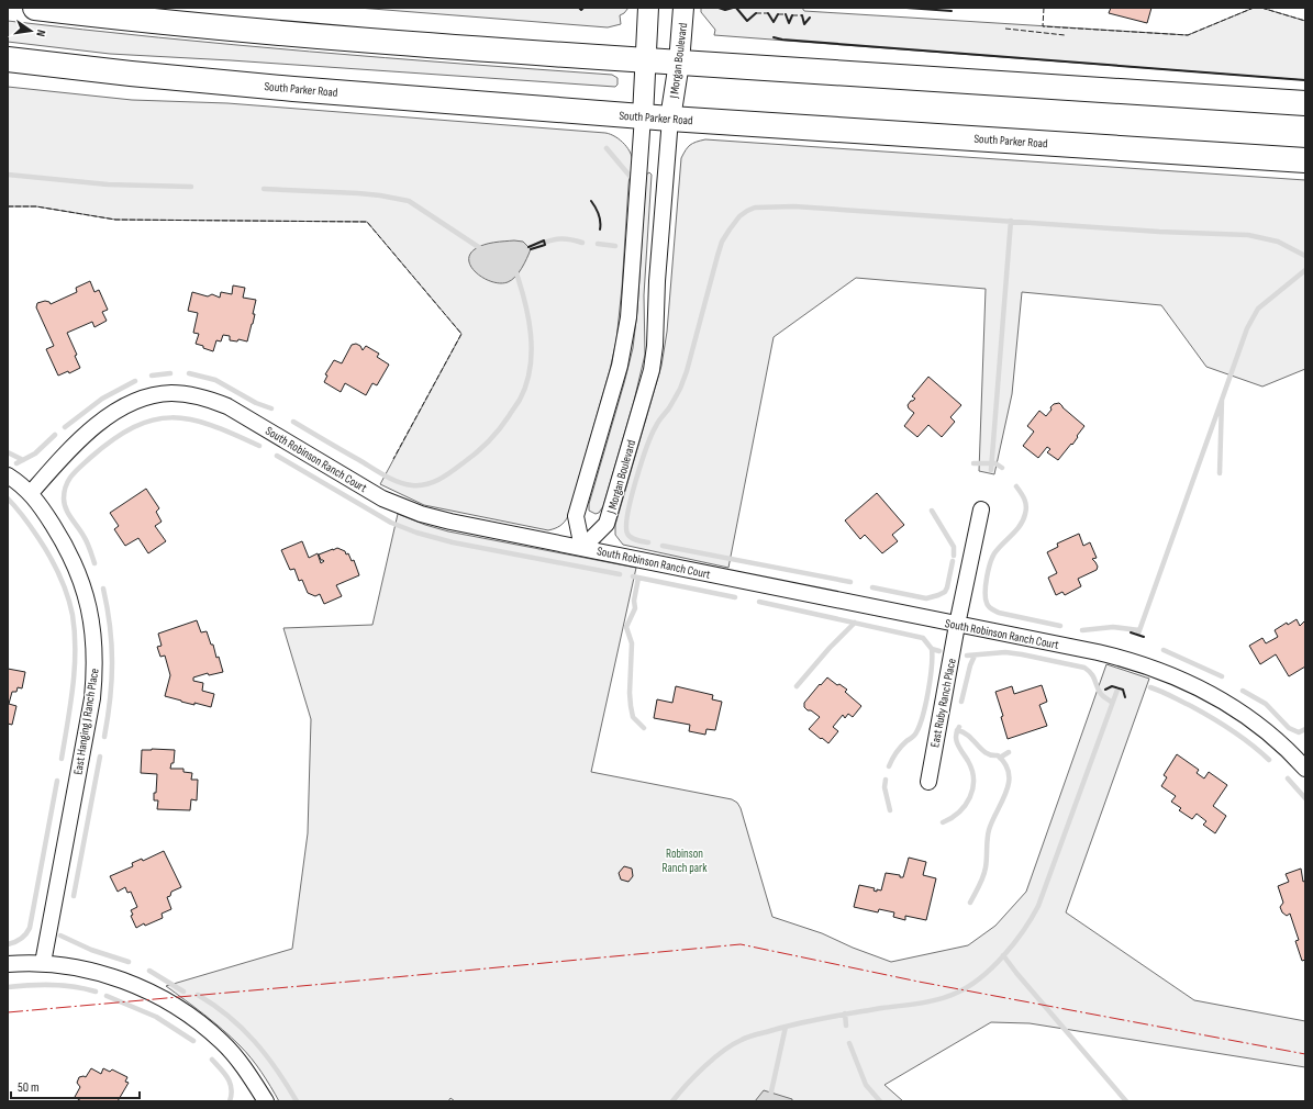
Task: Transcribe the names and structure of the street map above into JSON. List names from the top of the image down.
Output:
{
  "streets": {
    "highway": ["South Parker Road"],
    "street": [
      "J Morgan Boulevard",
      "South Robinson Ranch Court",
      "East Ruby Ranch Place",
      "East Hanging J Ranch Place"
    ]
  },
  "crossings": [
    ["J Morgan Boulevard", "South Parker Road"],
    ["J Morgan Boulevard", "South Robinson Ranch Court"],
    ["South Robinson Ranch Court", "East Ruby Ranch Place"],
    ["South Robinson Ranch Court", "East Hanging J Ranch Place"]
  ],
  "parks": ["Robinson Ranch park"],
  "scale_bar": "50 m",
  "north": "right"
}
